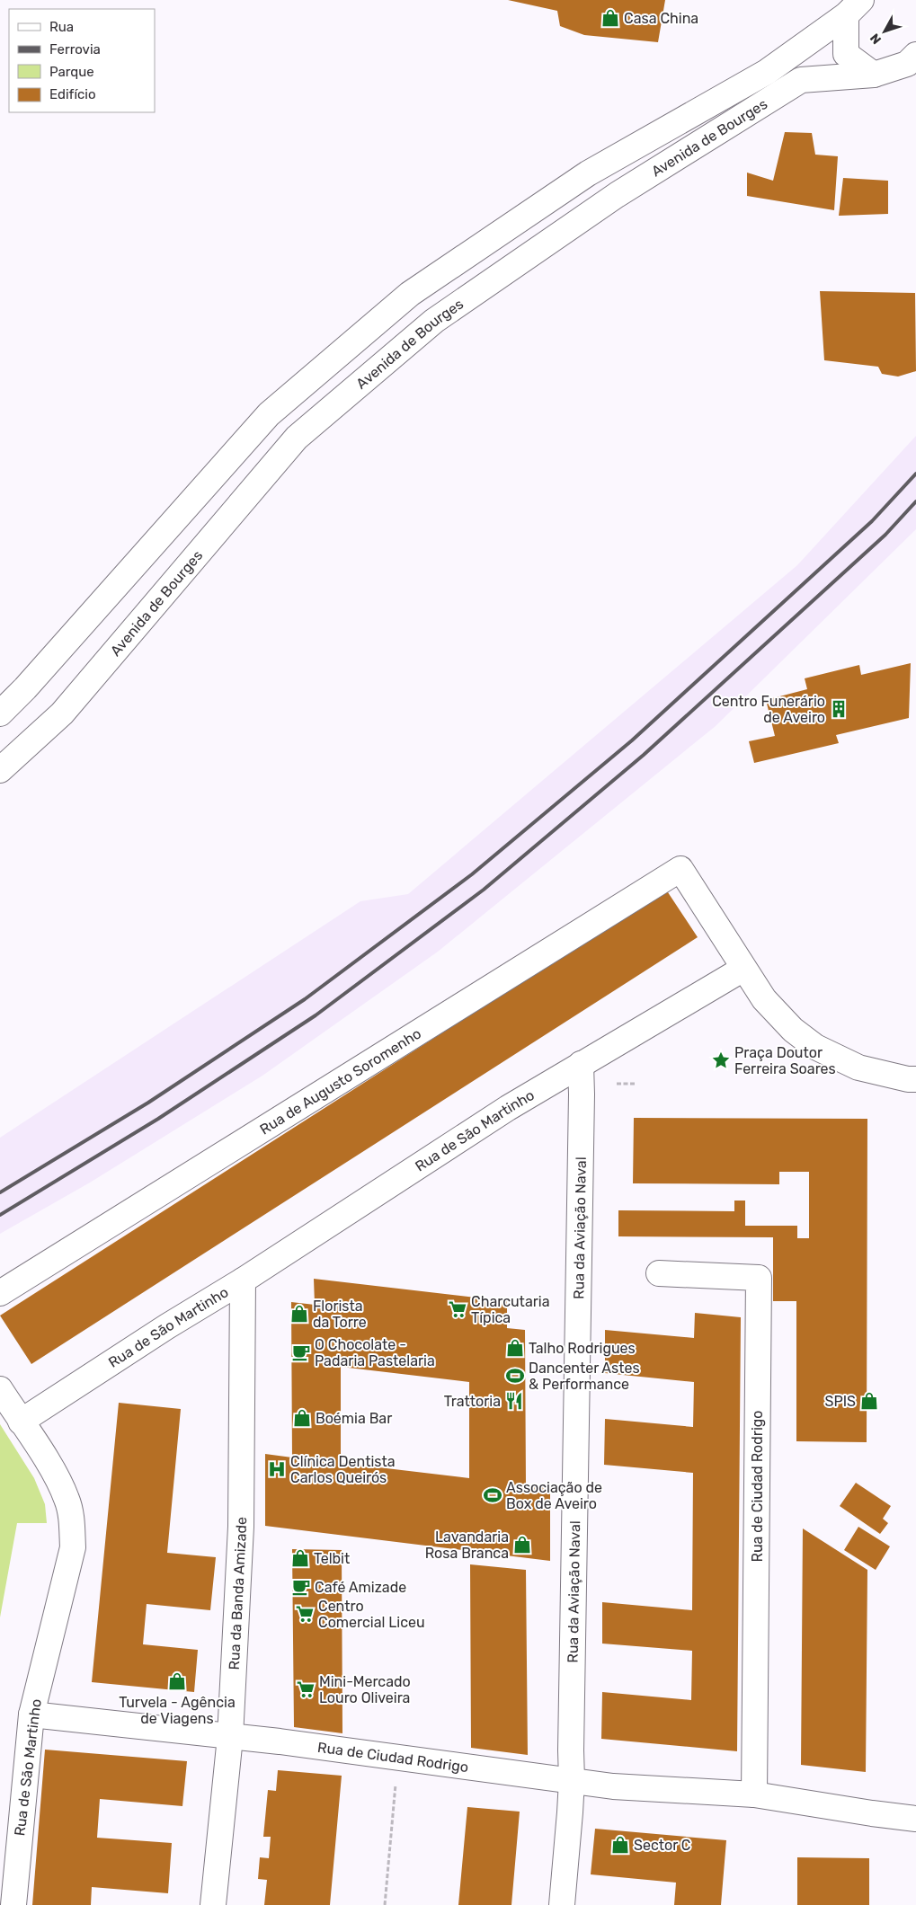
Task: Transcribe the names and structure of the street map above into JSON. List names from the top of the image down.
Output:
{
  "streets": {
    "street": [
      "Avenida de Bourges",
      "Rua de Augusto Soromenho",
      "Rua de São Martinho",
      "Rua da Aviação Naval",
      "Rua de Ciudad Rodrigo",
      "Rua da Banda Amizade"
    ]
  },
  "crossings": [
    ["Rua de Augusto Soromenho", "Rua de São Martinho"],
    ["Rua de São Martinho", "Rua da Aviação Naval"],
    ["Rua de São Martinho", "Rua de Ciudad Rodrigo"],
    ["Rua de São Martinho", "Rua da Banda Amizade"],
    ["Rua da Aviação Naval", "Rua de Ciudad Rodrigo"],
    ["Rua de Ciudad Rodrigo", "Rua da Banda Amizade"]
  ],
  "places": {
    "shop": [
      "Casa China",
      "Florista da Torre",
      "Talho Rodrigues",
      "SPIS",
      "Boémia Bar",
      "Lavandaria Rosa Branca",
      "Telbit",
      "Turvela - Agência de Viagens",
      "Sector C"
    ],
    "building": ["Centro Funerário de Aveiro"],
    "place": ["Praça Doutor Ferreira Soares"],
    "supermarket": ["Charcutaria Típica", "Centro Comercial Liceu", "Mini-Mercado Louro Oliveira"],
    "cafe": ["O Chocolate - Padaria Pastelaria", "Café Amizade"],
    "sports": ["Dancenter Astes & Performance", "Associação de Box de Aveiro"],
    "restaurant": ["Trattoria"],
    "hospital": ["Clínica Dentista Carlos Queirós"]
  },
  "legend": [
    "Rua",
    "Ferrovia",
    "Parque",
    "Edifício"
  ],
  "north": "bottom left"
}
